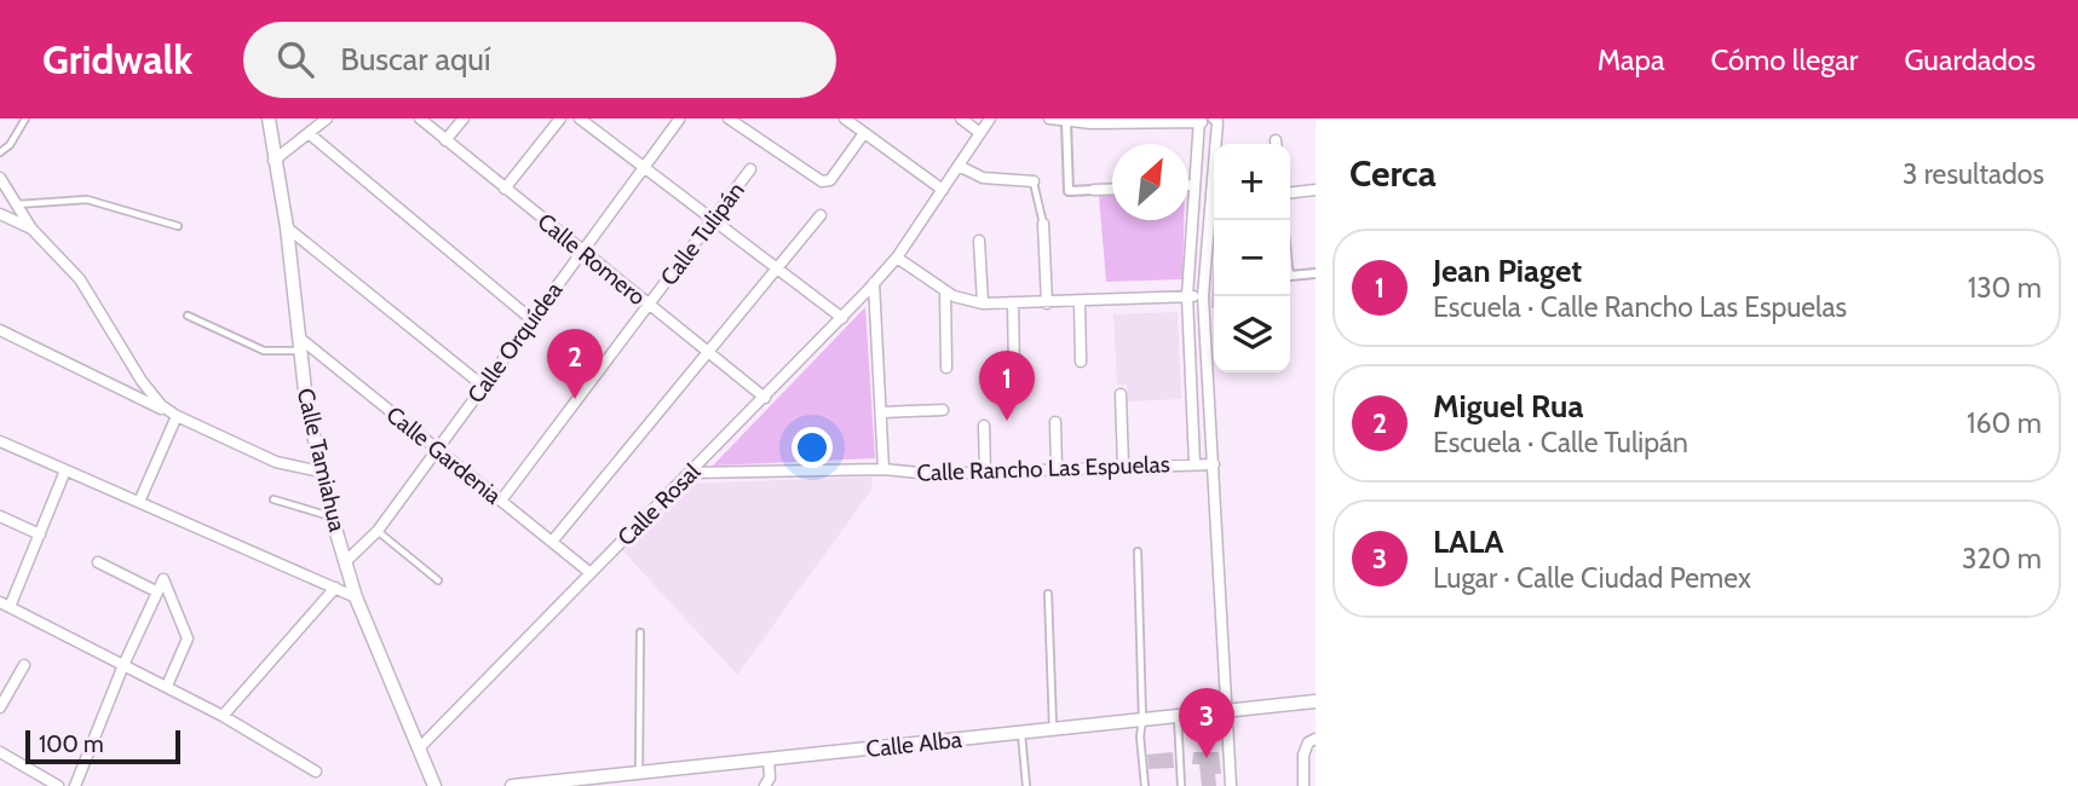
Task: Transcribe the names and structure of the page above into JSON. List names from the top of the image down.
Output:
{
  "streets": {
    "street": [
      "Calle Tulipán",
      "Calle Romero",
      "Calle Orquídea",
      "Calle Gardenia",
      "Calle Tamiahua",
      "Calle Rancho Las Espuelas",
      "Calle Rosal",
      "Calle Alba"
    ]
  },
  "crossings": [
    ["Calle Tulipán", "Calle Romero"],
    ["Calle Tulipán", "Calle Gardenia"],
    ["Calle Romero", "Calle Orquídea"],
    ["Calle Romero", "Calle Rosal"],
    ["Calle Orquídea", "Calle Gardenia"],
    ["Calle Orquídea", "Calle Tamiahua"],
    ["Calle Gardenia", "Calle Tamiahua"],
    ["Calle Gardenia", "Calle Rosal"],
    ["Calle Tamiahua", "Calle Rosal"],
    ["Calle Rancho Las Espuelas", "Calle Rosal"]
  ],
  "scale_bar": "100 m",
  "north": "top right",
  "page": {
    "header": "Gridwalk",
    "search": "Buscar aquí",
    "nav": ["Mapa", "Cómo llegar", "Guardados"],
    "heading": ["Cerca", "3 resultados"],
    "map_buttons": ["+", "−"],
    "list": [
      {
        "mark": "1",
        "name": "Jean Piaget",
        "note": "Escuela · Calle Rancho Las Espuelas",
        "value": "130 m"
      },
      {
        "mark": "2",
        "name": "Miguel Rua",
        "note": "Escuela · Calle Tulipán",
        "value": "160 m"
      },
      {
        "mark": "3",
        "name": "LALA",
        "note": "Lugar · Calle Ciudad Pemex",
        "value": "320 m"
      }
    ],
    "pins": ["2", "1", "3"],
    "scale": "100 m"
  }
}
